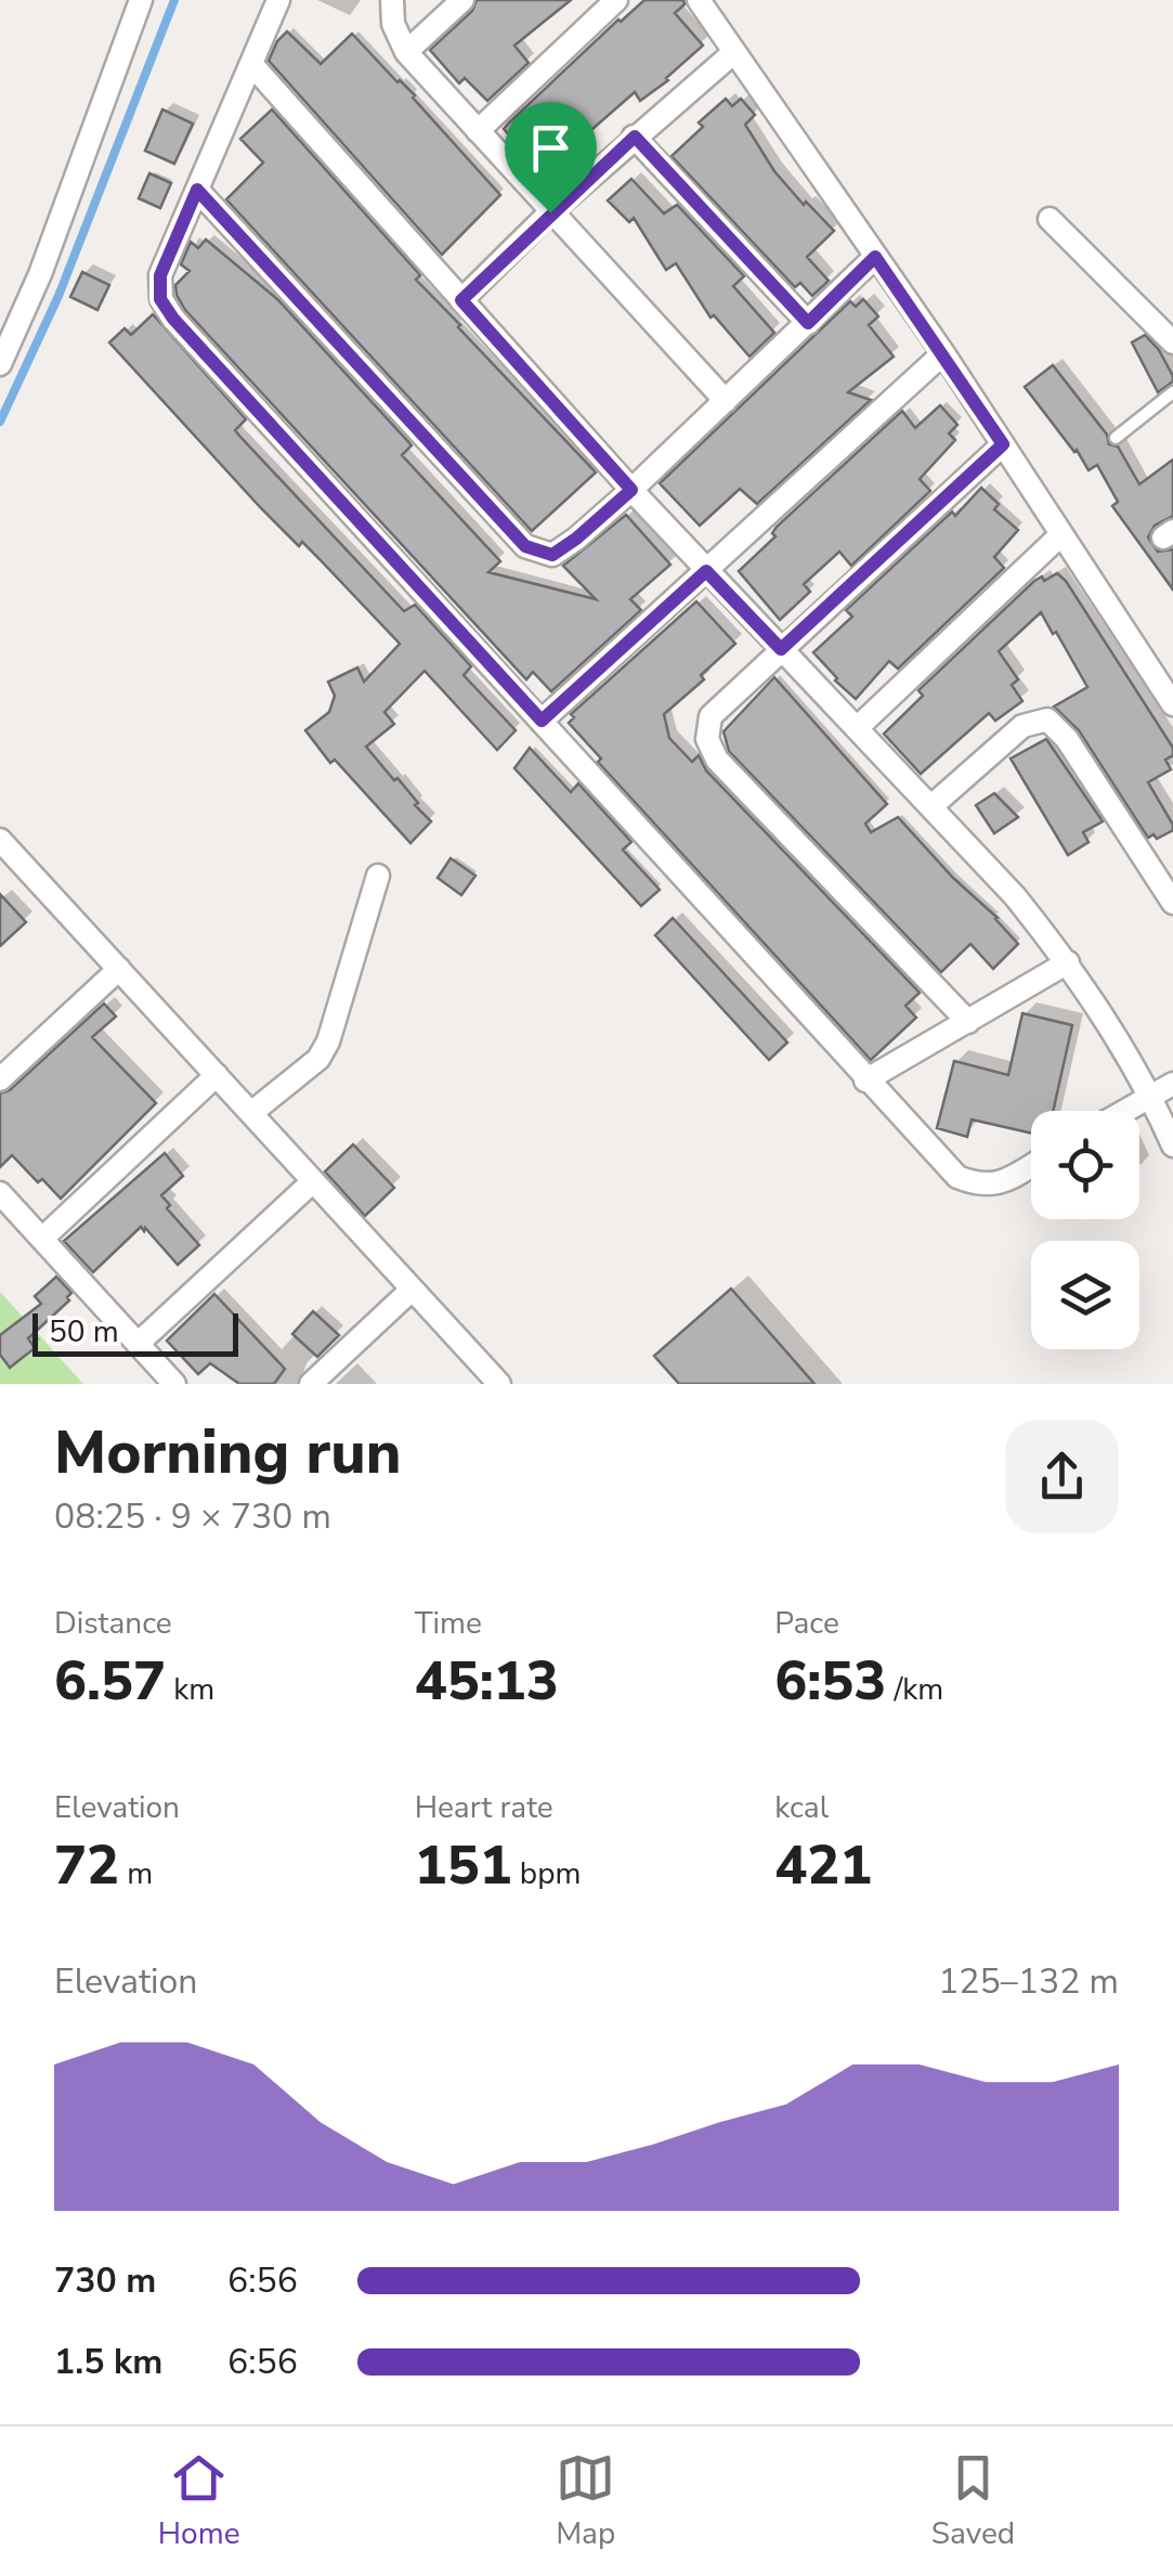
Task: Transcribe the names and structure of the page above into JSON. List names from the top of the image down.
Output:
{
  "scale_bar": "50 m",
  "page": {
    "scale": "50 m",
    "heading": ["Morning run", "08:25 · 9 × 730 m"],
    "stats": [
      ["Distance", "6.57 km"],
      ["Time", "45:13"],
      ["Pace", "6:53 /km"],
      ["Elevation", "72 m"],
      ["Heart rate", "151 bpm"],
      ["kcal", "421"]
    ],
    "chart": ["Elevation", "125–132 m"],
    "list": [
      {
        "name": "730 m",
        "note": "6:56"
      },
      {
        "name": "1.5 km",
        "note": "6:56"
      }
    ],
    "tabs": ["Home", "Map", "Saved"]
  }
}
